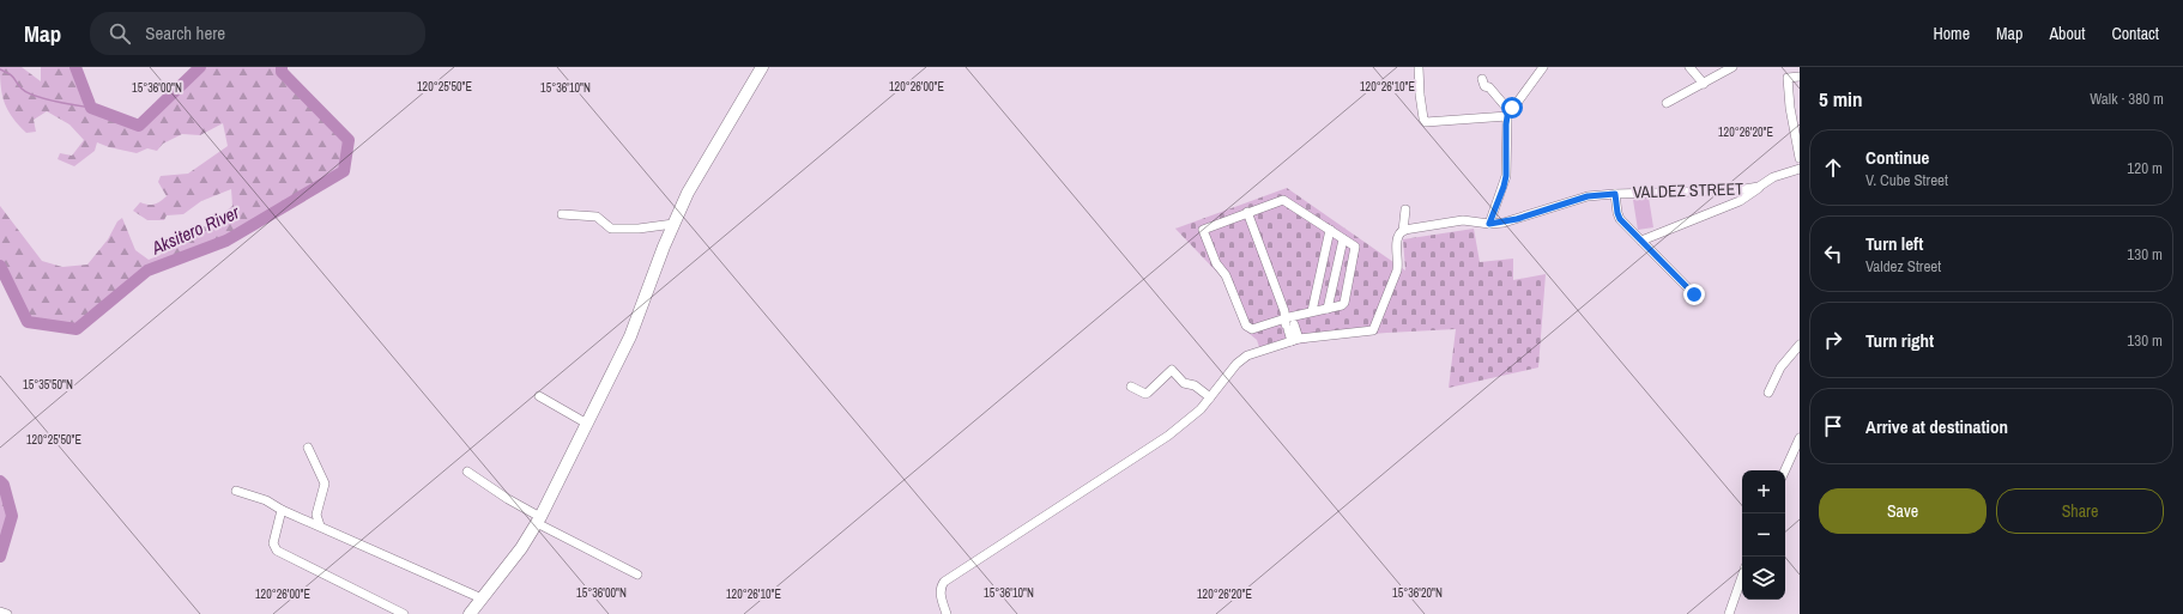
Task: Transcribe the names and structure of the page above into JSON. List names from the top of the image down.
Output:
{
  "streets": {
    "street": ["VALDEZ STREET"]
  },
  "water": ["Aksitero River"],
  "page": {
    "header": "Map",
    "search": "Search here",
    "nav": [
      "Home",
      "Map",
      "About",
      "Contact"
    ],
    "heading": ["5 min", "Walk · 380 m"],
    "list": [
      ["Continue", "V. Cube Street", "120 m"],
      ["Turn left", "Valdez Street", "130 m"],
      ["Turn right", "130 m"],
      "Arrive at destination"
    ],
    "map_buttons": ["+", "−"],
    "buttons": ["Save", "Share"]
  },
  "coordinates": [
    "120°25'50\"E",
    "120°26'10\"E",
    "120°26'00\"E",
    "15°36'00\"N",
    "15°36'10\"N",
    "120°26'20\"E",
    "15°35'50\"N",
    "15°36'20\"N"
  ]
}
